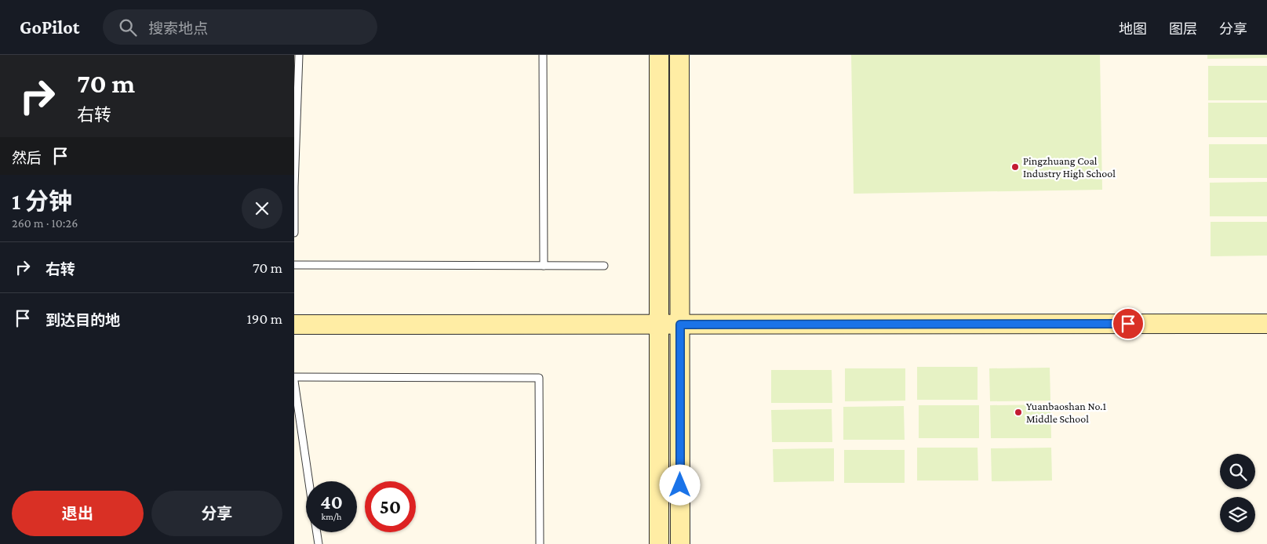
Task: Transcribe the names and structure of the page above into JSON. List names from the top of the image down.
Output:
{
  "places": ["Pingzhuang Coal Industry High School", "Yuanbaoshan No.1 Middle School"],
  "page": {
    "header": "GoPilot",
    "search": "搜索地点",
    "nav": ["地图", "图层", "分享"],
    "turn": ["70 m", "右转"],
    "then": "然后",
    "heading": ["1 分钟", "260 m · 10:26"],
    "list": [
      {
        "name": "右转",
        "value": "70 m"
      },
      {
        "name": "到达目的地",
        "value": "190 m"
      }
    ],
    "speed": "40 km/h",
    "limit": "50",
    "buttons": ["退出", "分享"]
  }
}
